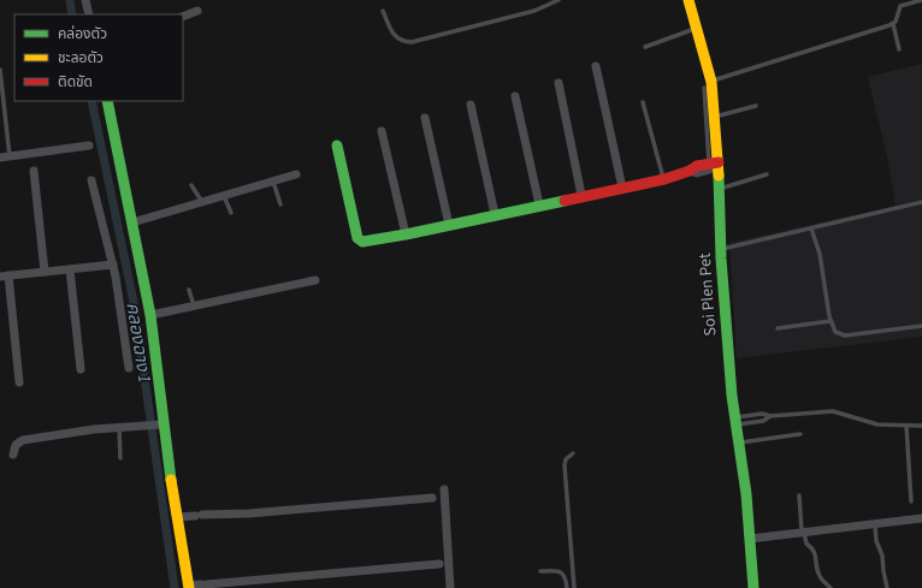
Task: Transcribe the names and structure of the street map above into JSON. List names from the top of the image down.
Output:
{
  "streets": {
    "street": ["Soi Plen Pet"]
  },
  "water": ["คลองฉาง 1"],
  "legend": ["คล่องตัว", "ชะลอตัว", "ติดขัด"]
}
